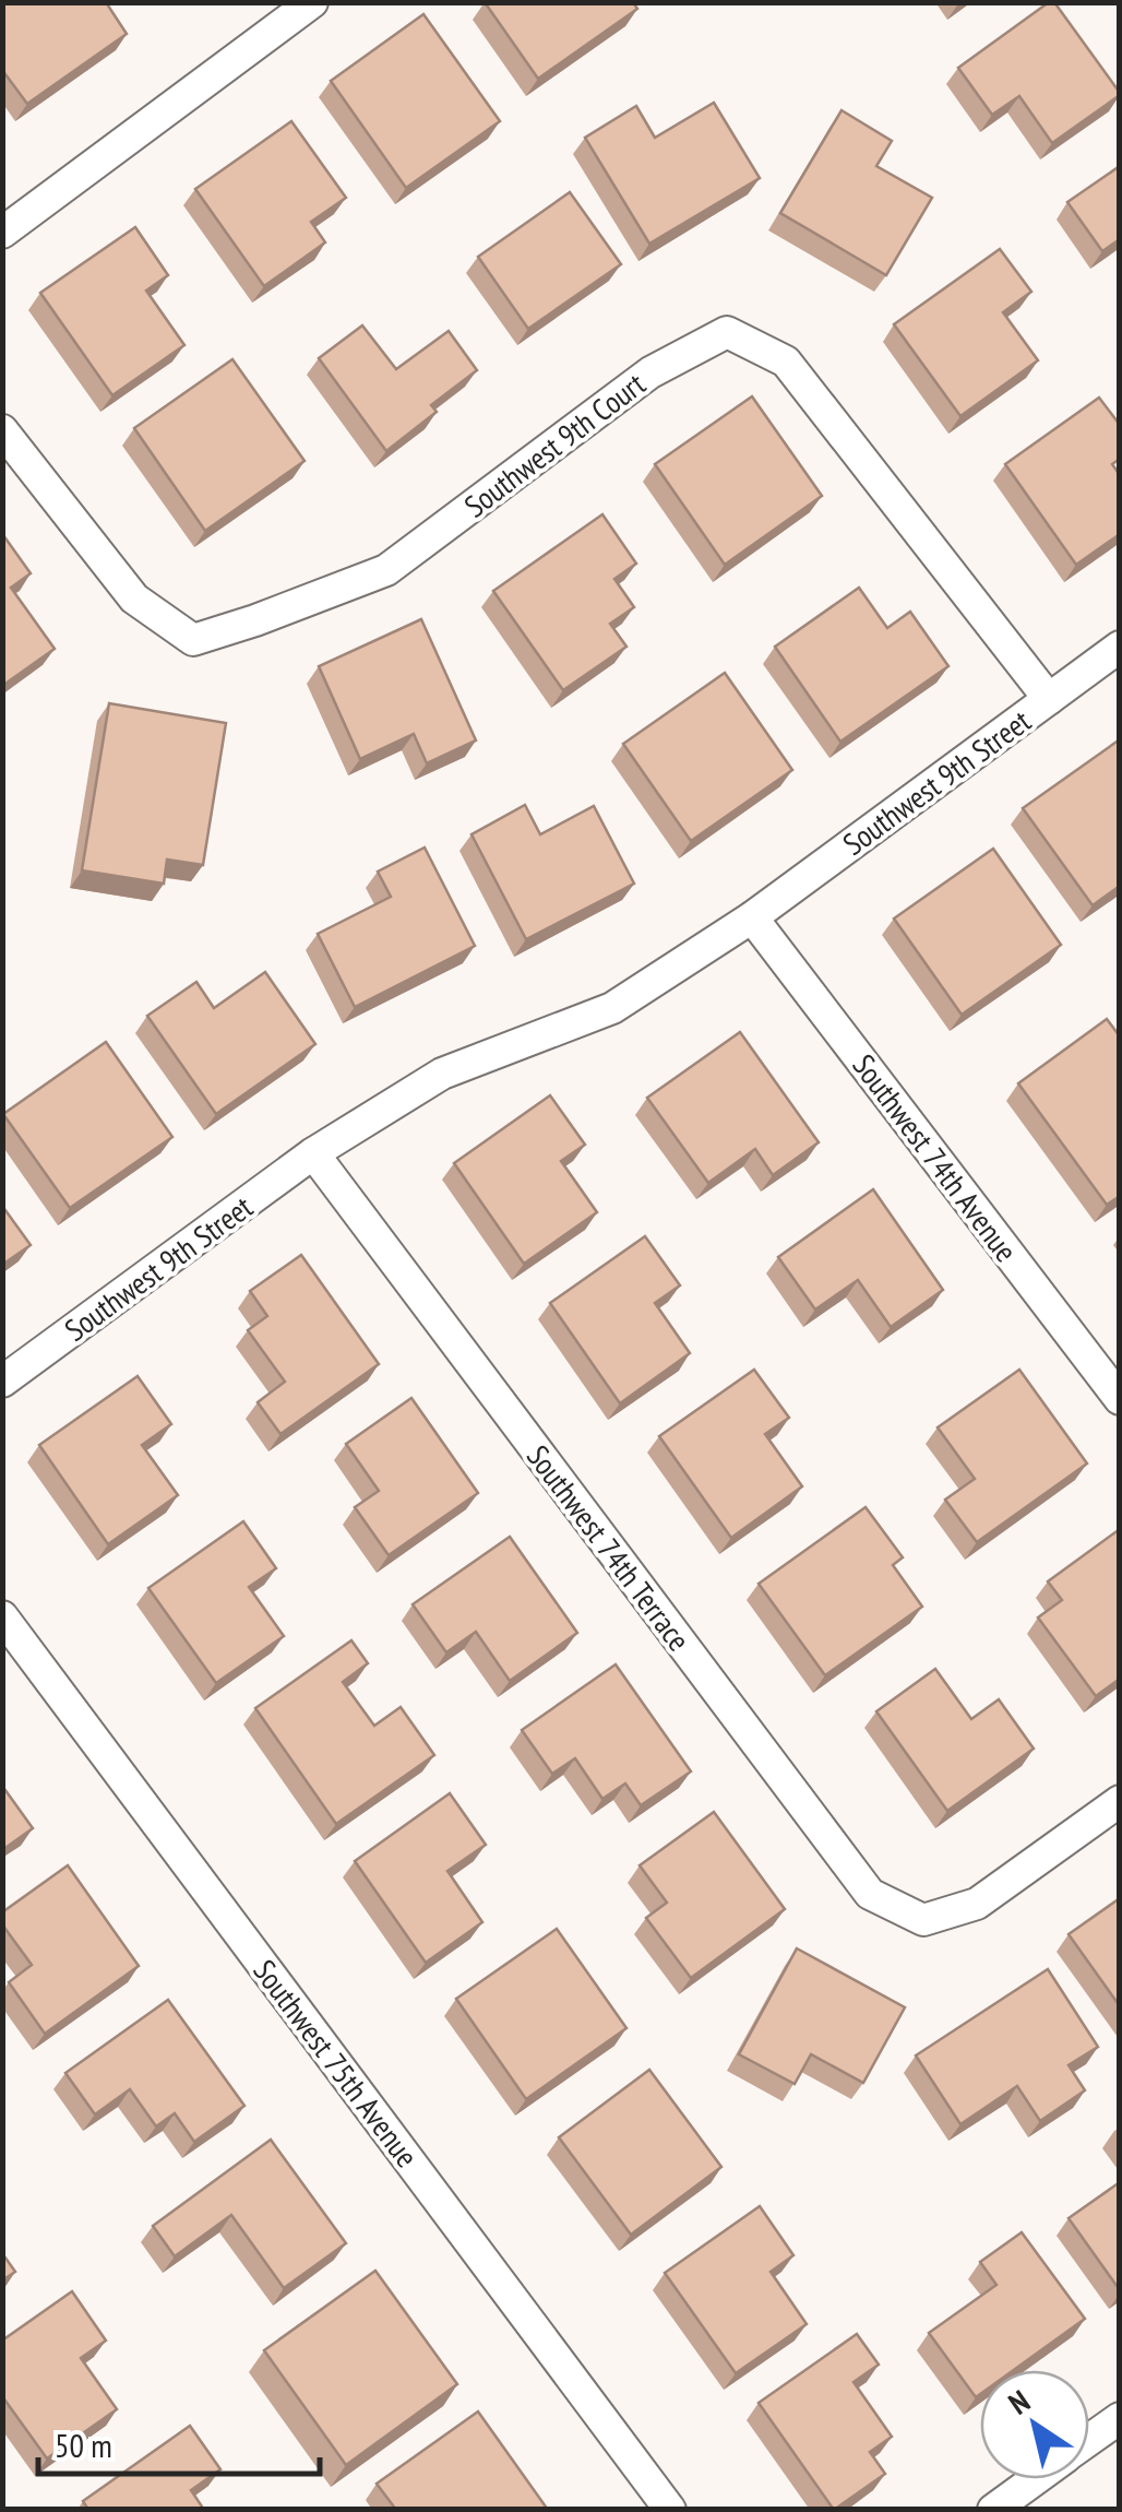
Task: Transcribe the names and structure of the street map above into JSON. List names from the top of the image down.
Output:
{
  "streets": {
    "street": [
      "Southwest 9th Court",
      "Southwest 9th Street",
      "Southwest 74th Avenue",
      "Southwest 74th Terrace",
      "Southwest 75th Avenue"
    ]
  },
  "crossings": [
    ["Southwest 9th Court", "Southwest 9th Street"],
    ["Southwest 9th Street", "Southwest 74th Avenue"],
    ["Southwest 9th Street", "Southwest 74th Terrace"]
  ],
  "scale_bar": "50 m",
  "north": "top left"
}
